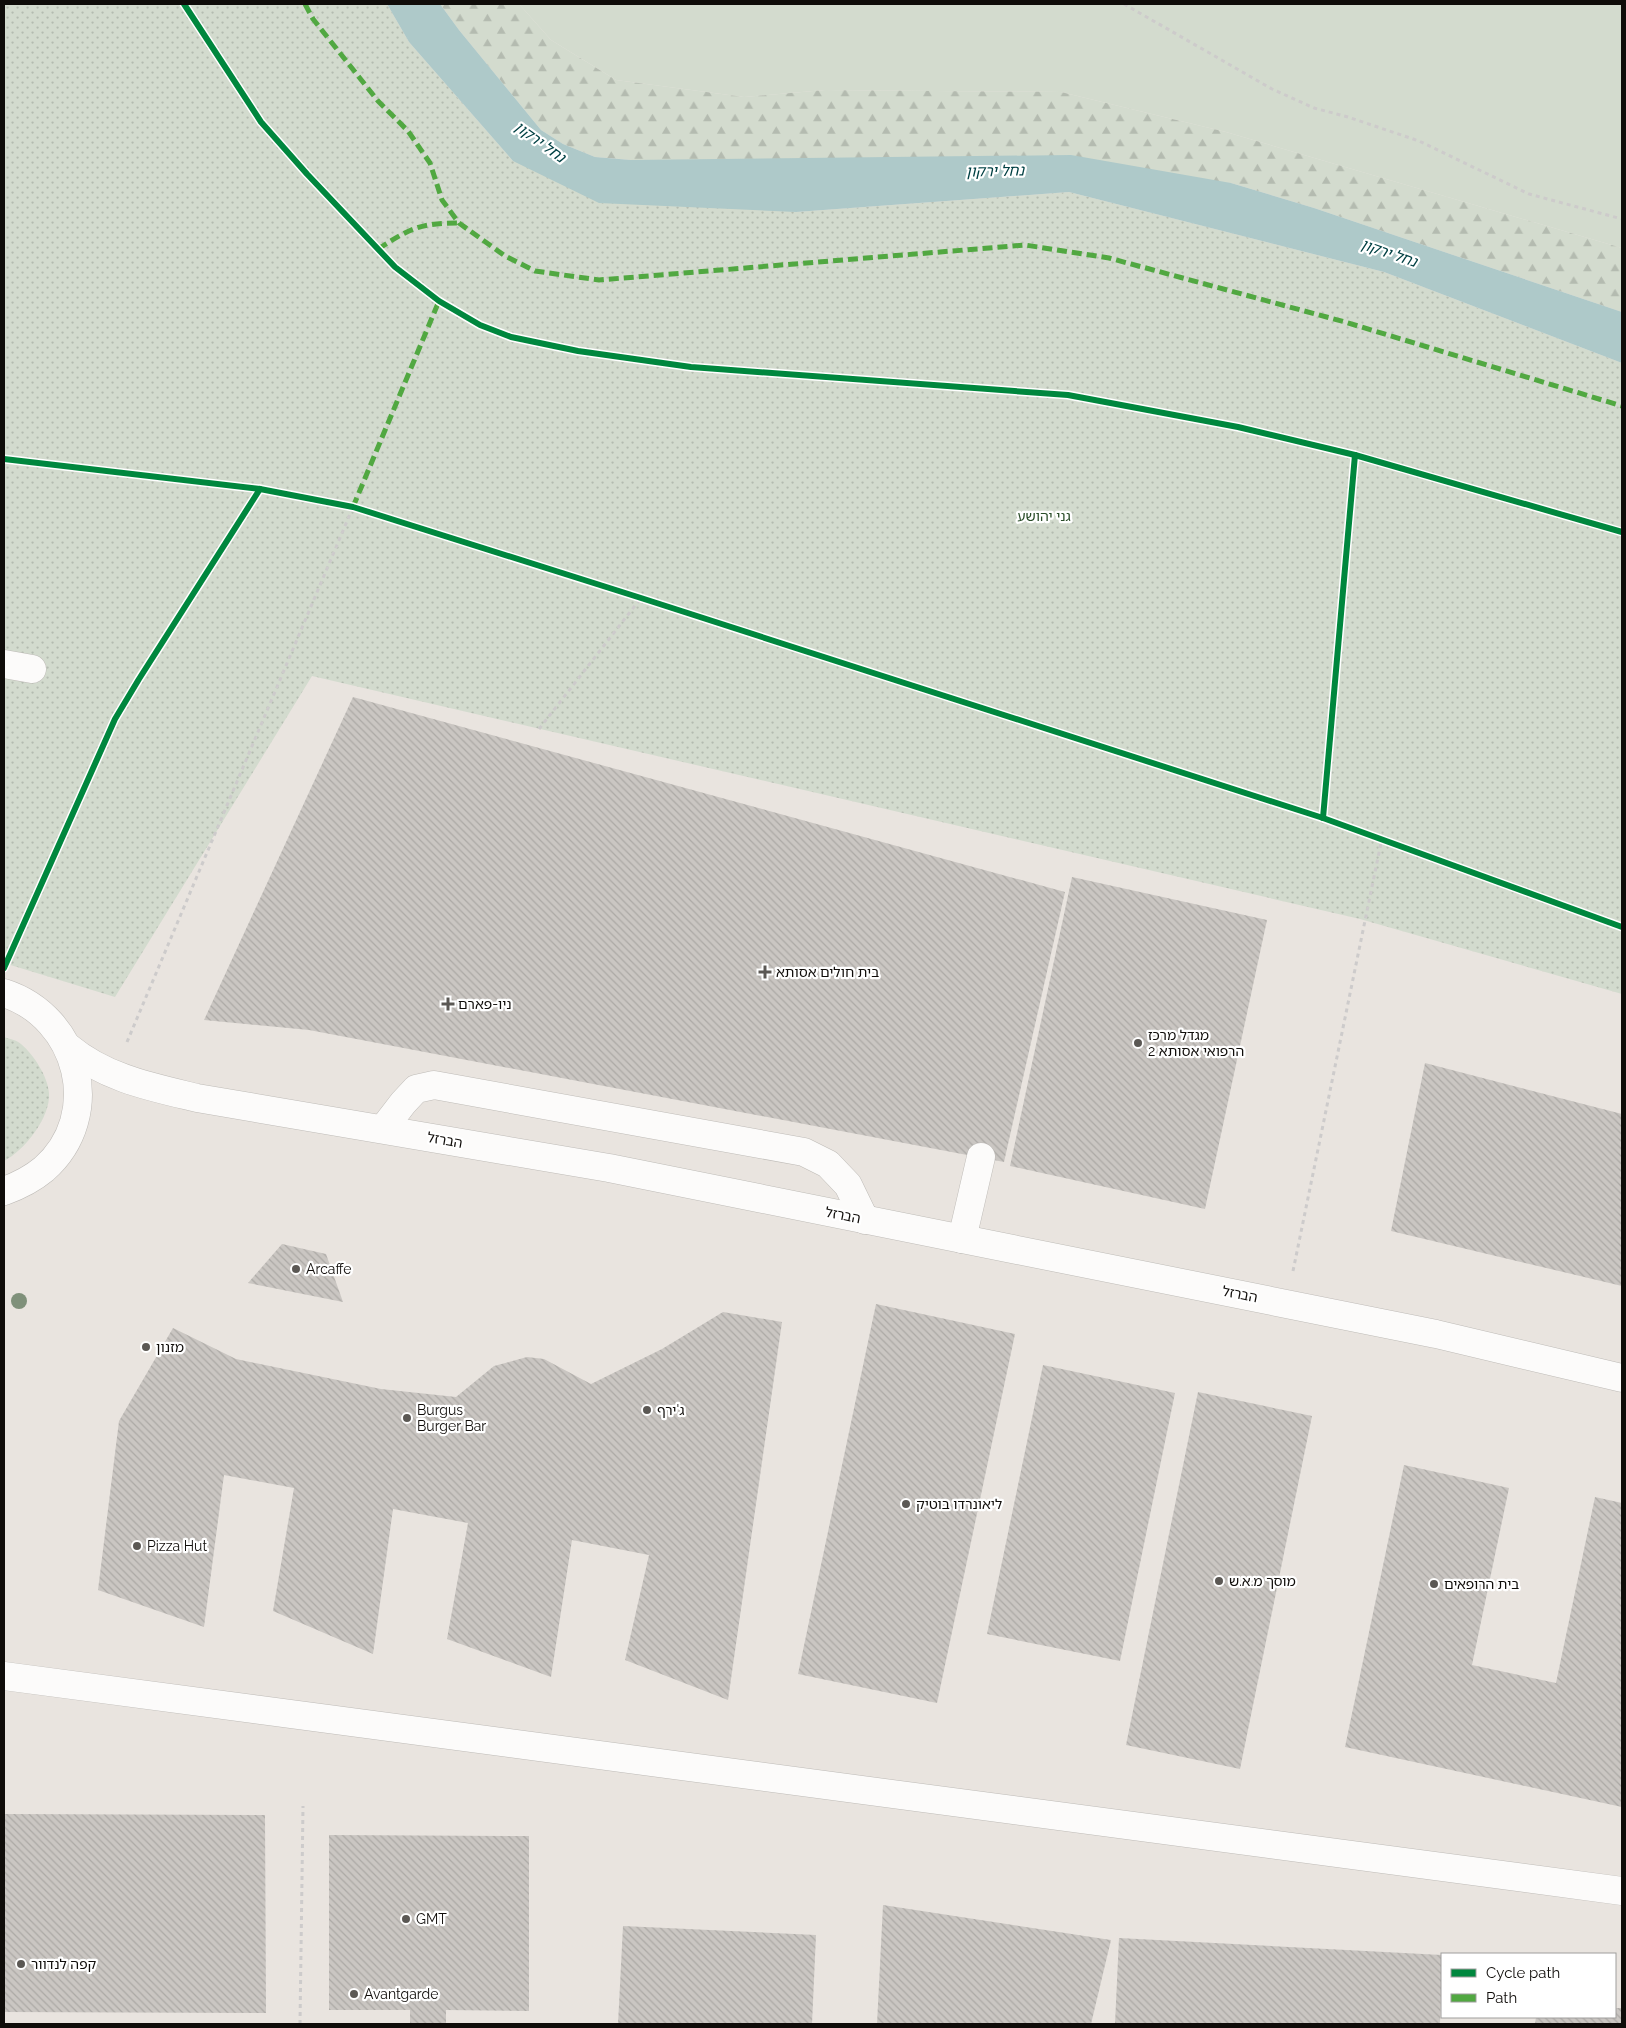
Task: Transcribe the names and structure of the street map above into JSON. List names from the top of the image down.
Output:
{
  "streets": {
    "street": ["הברזל"]
  },
  "water": ["נחל ירקון"],
  "parks": ["גני יהושע"],
  "places": {
    "health": ["בית חולים אסותא", "ניו-פארם"],
    "other": [
      "מגדל מרכז הרפואי אסותא 2",
      "Arcaffe",
      "מזנון",
      "ג'ירף",
      "Burgus Burger Bar",
      "ליאונרדו בוטיק",
      "Pizza Hut",
      "מוסך מ.א.ש",
      "בית הרופאים",
      "GMT",
      "קפה לנדוור",
      "Avantgarde"
    ]
  },
  "legend": ["Cycle path", "Path"]
}
